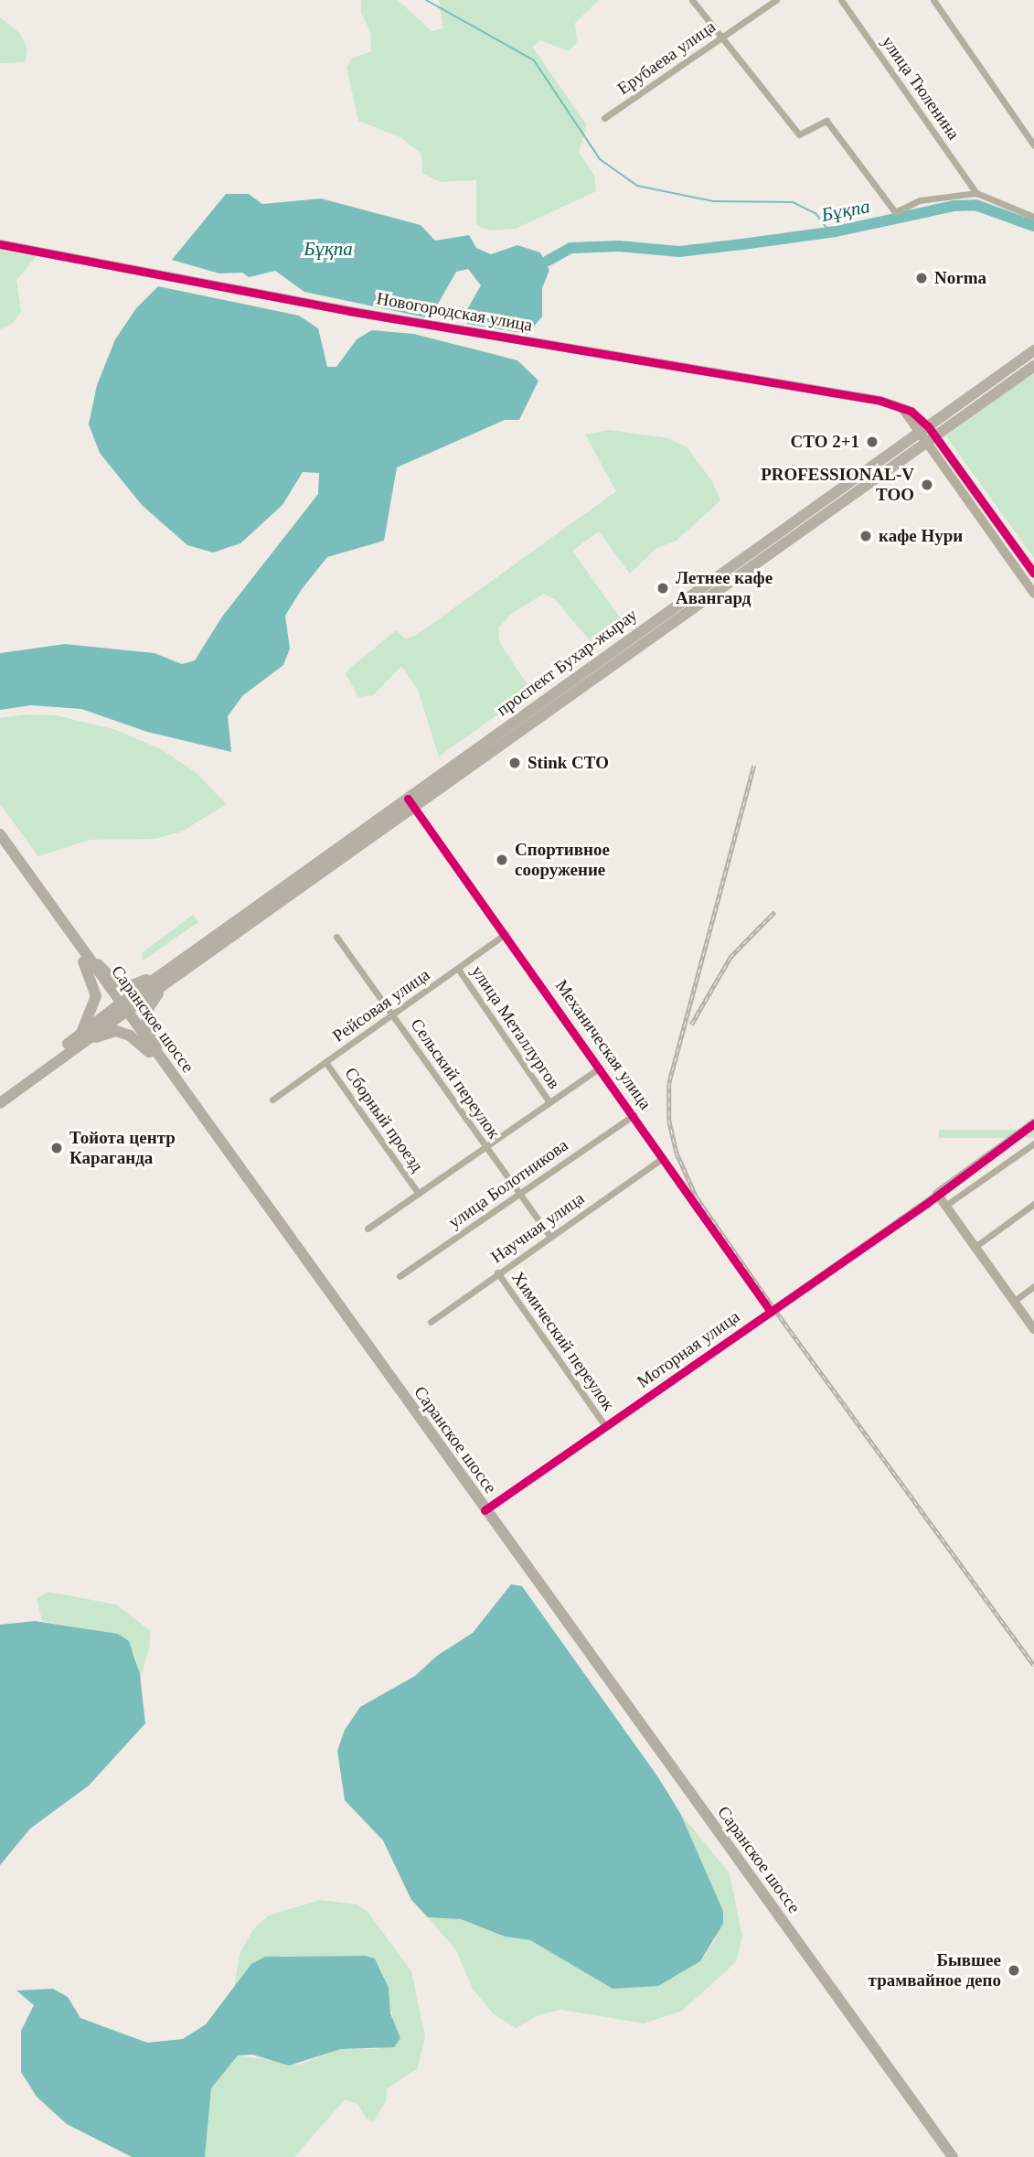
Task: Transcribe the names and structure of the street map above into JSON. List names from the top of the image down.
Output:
{
  "streets": {
    "highway": ["Саранское шоссе"],
    "main road": ["проспект Бухар-жырау"],
    "street": [
      "Ерубаева улица",
      "улица Тюленина",
      "Новогородская улица",
      "Рейсовая улица",
      "улица Металлургов",
      "Механическая улица",
      "Сельский переулок",
      "Сборный проезд",
      "улица Болотникова",
      "Научная улица",
      "Химический переулок",
      "Моторная улица"
    ]
  },
  "crossings": [
    ["Новогородская улица", "проспект Бухар-жырау"],
    ["проспект Бухар-жырау", "Саранское шоссе"],
    ["проспект Бухар-жырау", "Механическая улица"],
    ["Рейсовая улица", "улица Металлургов"],
    ["Рейсовая улица", "Механическая улица"],
    ["Рейсовая улица", "Сельский переулок"],
    ["Рейсовая улица", "Сборный проезд"],
    ["Саранское шоссе", "Моторная улица"],
    ["Механическая улица", "улица Болотникова"],
    ["Механическая улица", "Научная улица"],
    ["Механическая улица", "Моторная улица"],
    ["Сельский переулок", "улица Болотникова"],
    ["Сельский переулок", "Научная улица"],
    ["Научная улица", "Химический переулок"],
    ["Химический переулок", "Моторная улица"]
  ],
  "water": ["Бұқпа"],
  "places": [
    "Norma",
    "СТО 2+1",
    "PROFESSIONAL-V ТОО",
    "кафе Нури",
    "Летнее кафе Авангард",
    "Stink СТО",
    "Спортивное сооружение",
    "Тойота центр Караганда",
    "Бывшее трамвайное депо"
  ]
}
